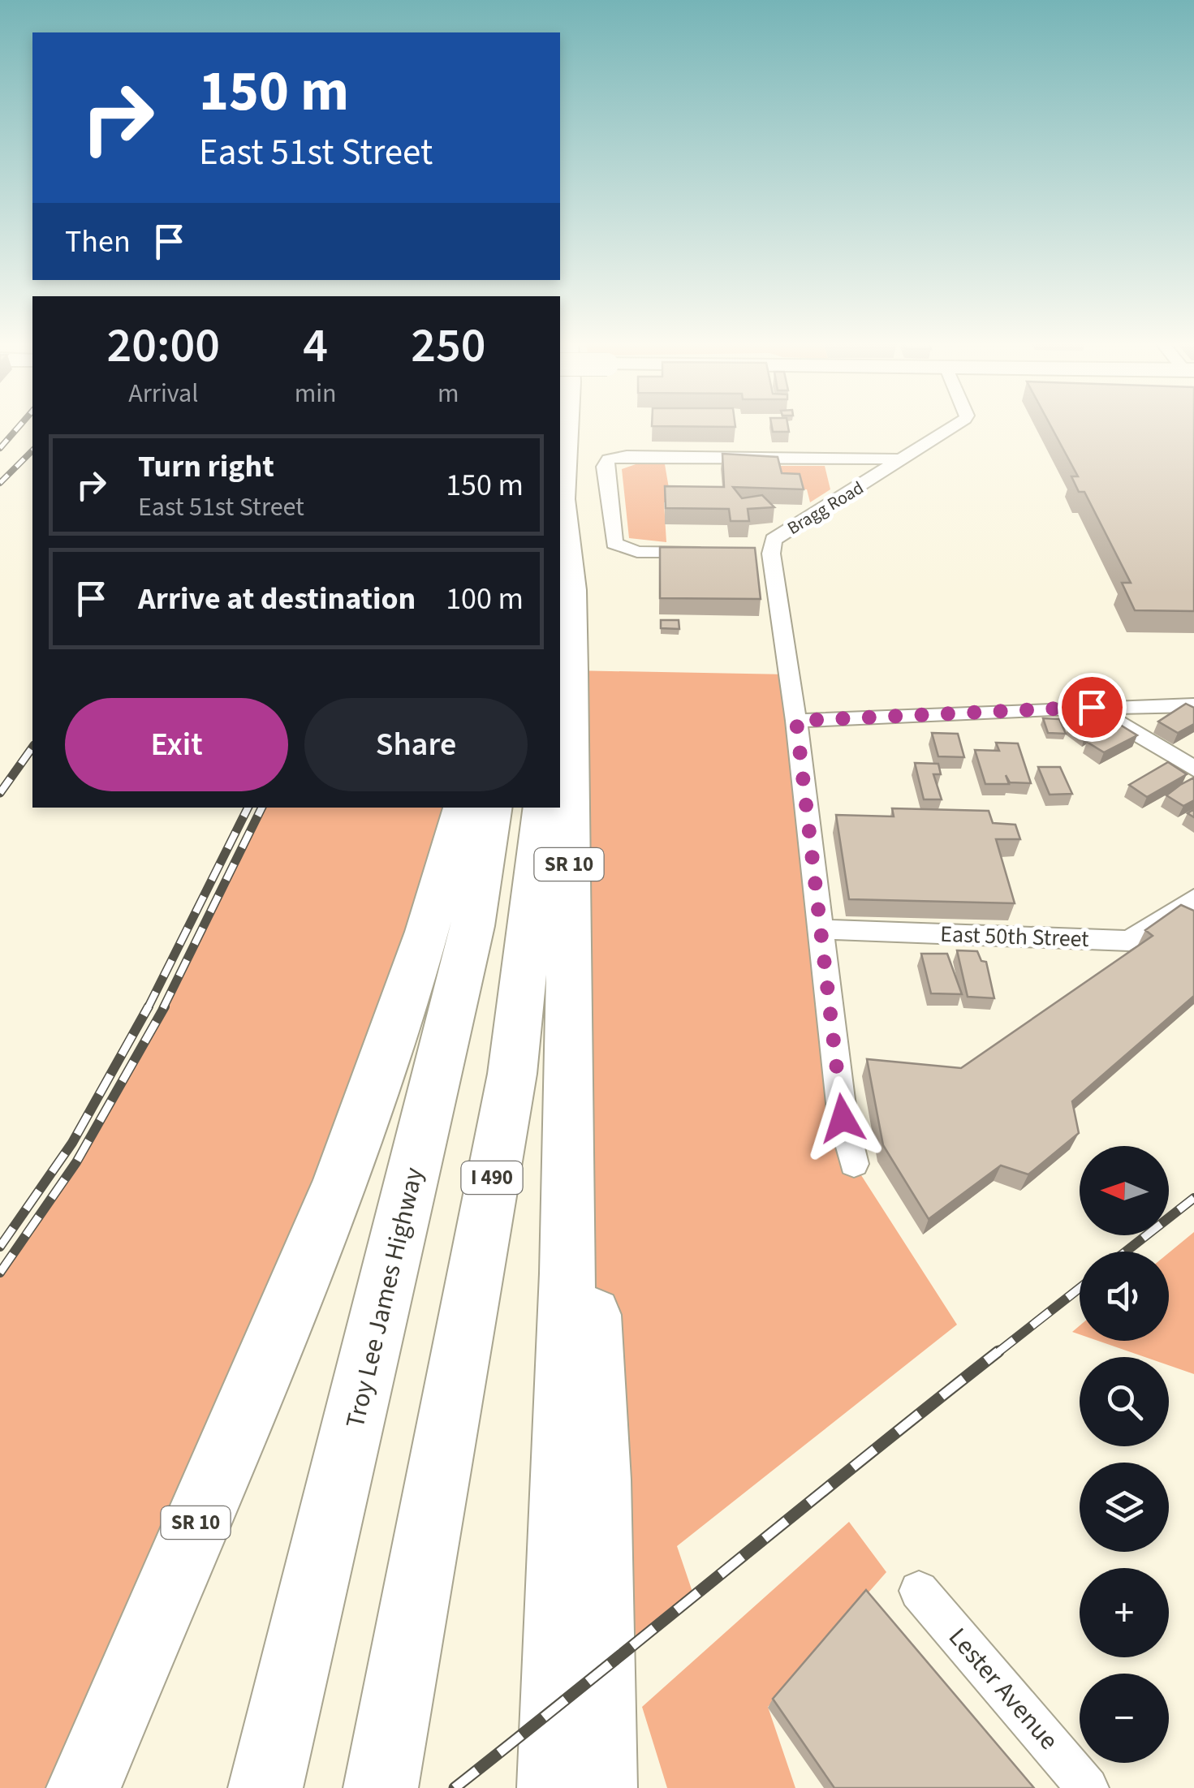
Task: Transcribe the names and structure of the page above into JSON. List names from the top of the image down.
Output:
{
  "streets": {
    "highway": ["SR 10", "I 490", "Troy Lee James Highway"],
    "street": ["Bragg Road", "East 50th Street", "Lester Avenue"]
  },
  "north": "left",
  "page": {
    "turn": ["150 m", "East 51st Street"],
    "then": "Then",
    "eta": [
      "20:00",
      "Arrival",
      "4",
      "min",
      "250",
      "m"
    ],
    "list": [
      {
        "name": "Turn right",
        "note": "East 51st Street",
        "value": "150 m"
      },
      {
        "name": "Arrive at destination",
        "value": "100 m"
      }
    ],
    "buttons": ["Exit", "Share"],
    "map_buttons": ["+", "−"]
  }
}
